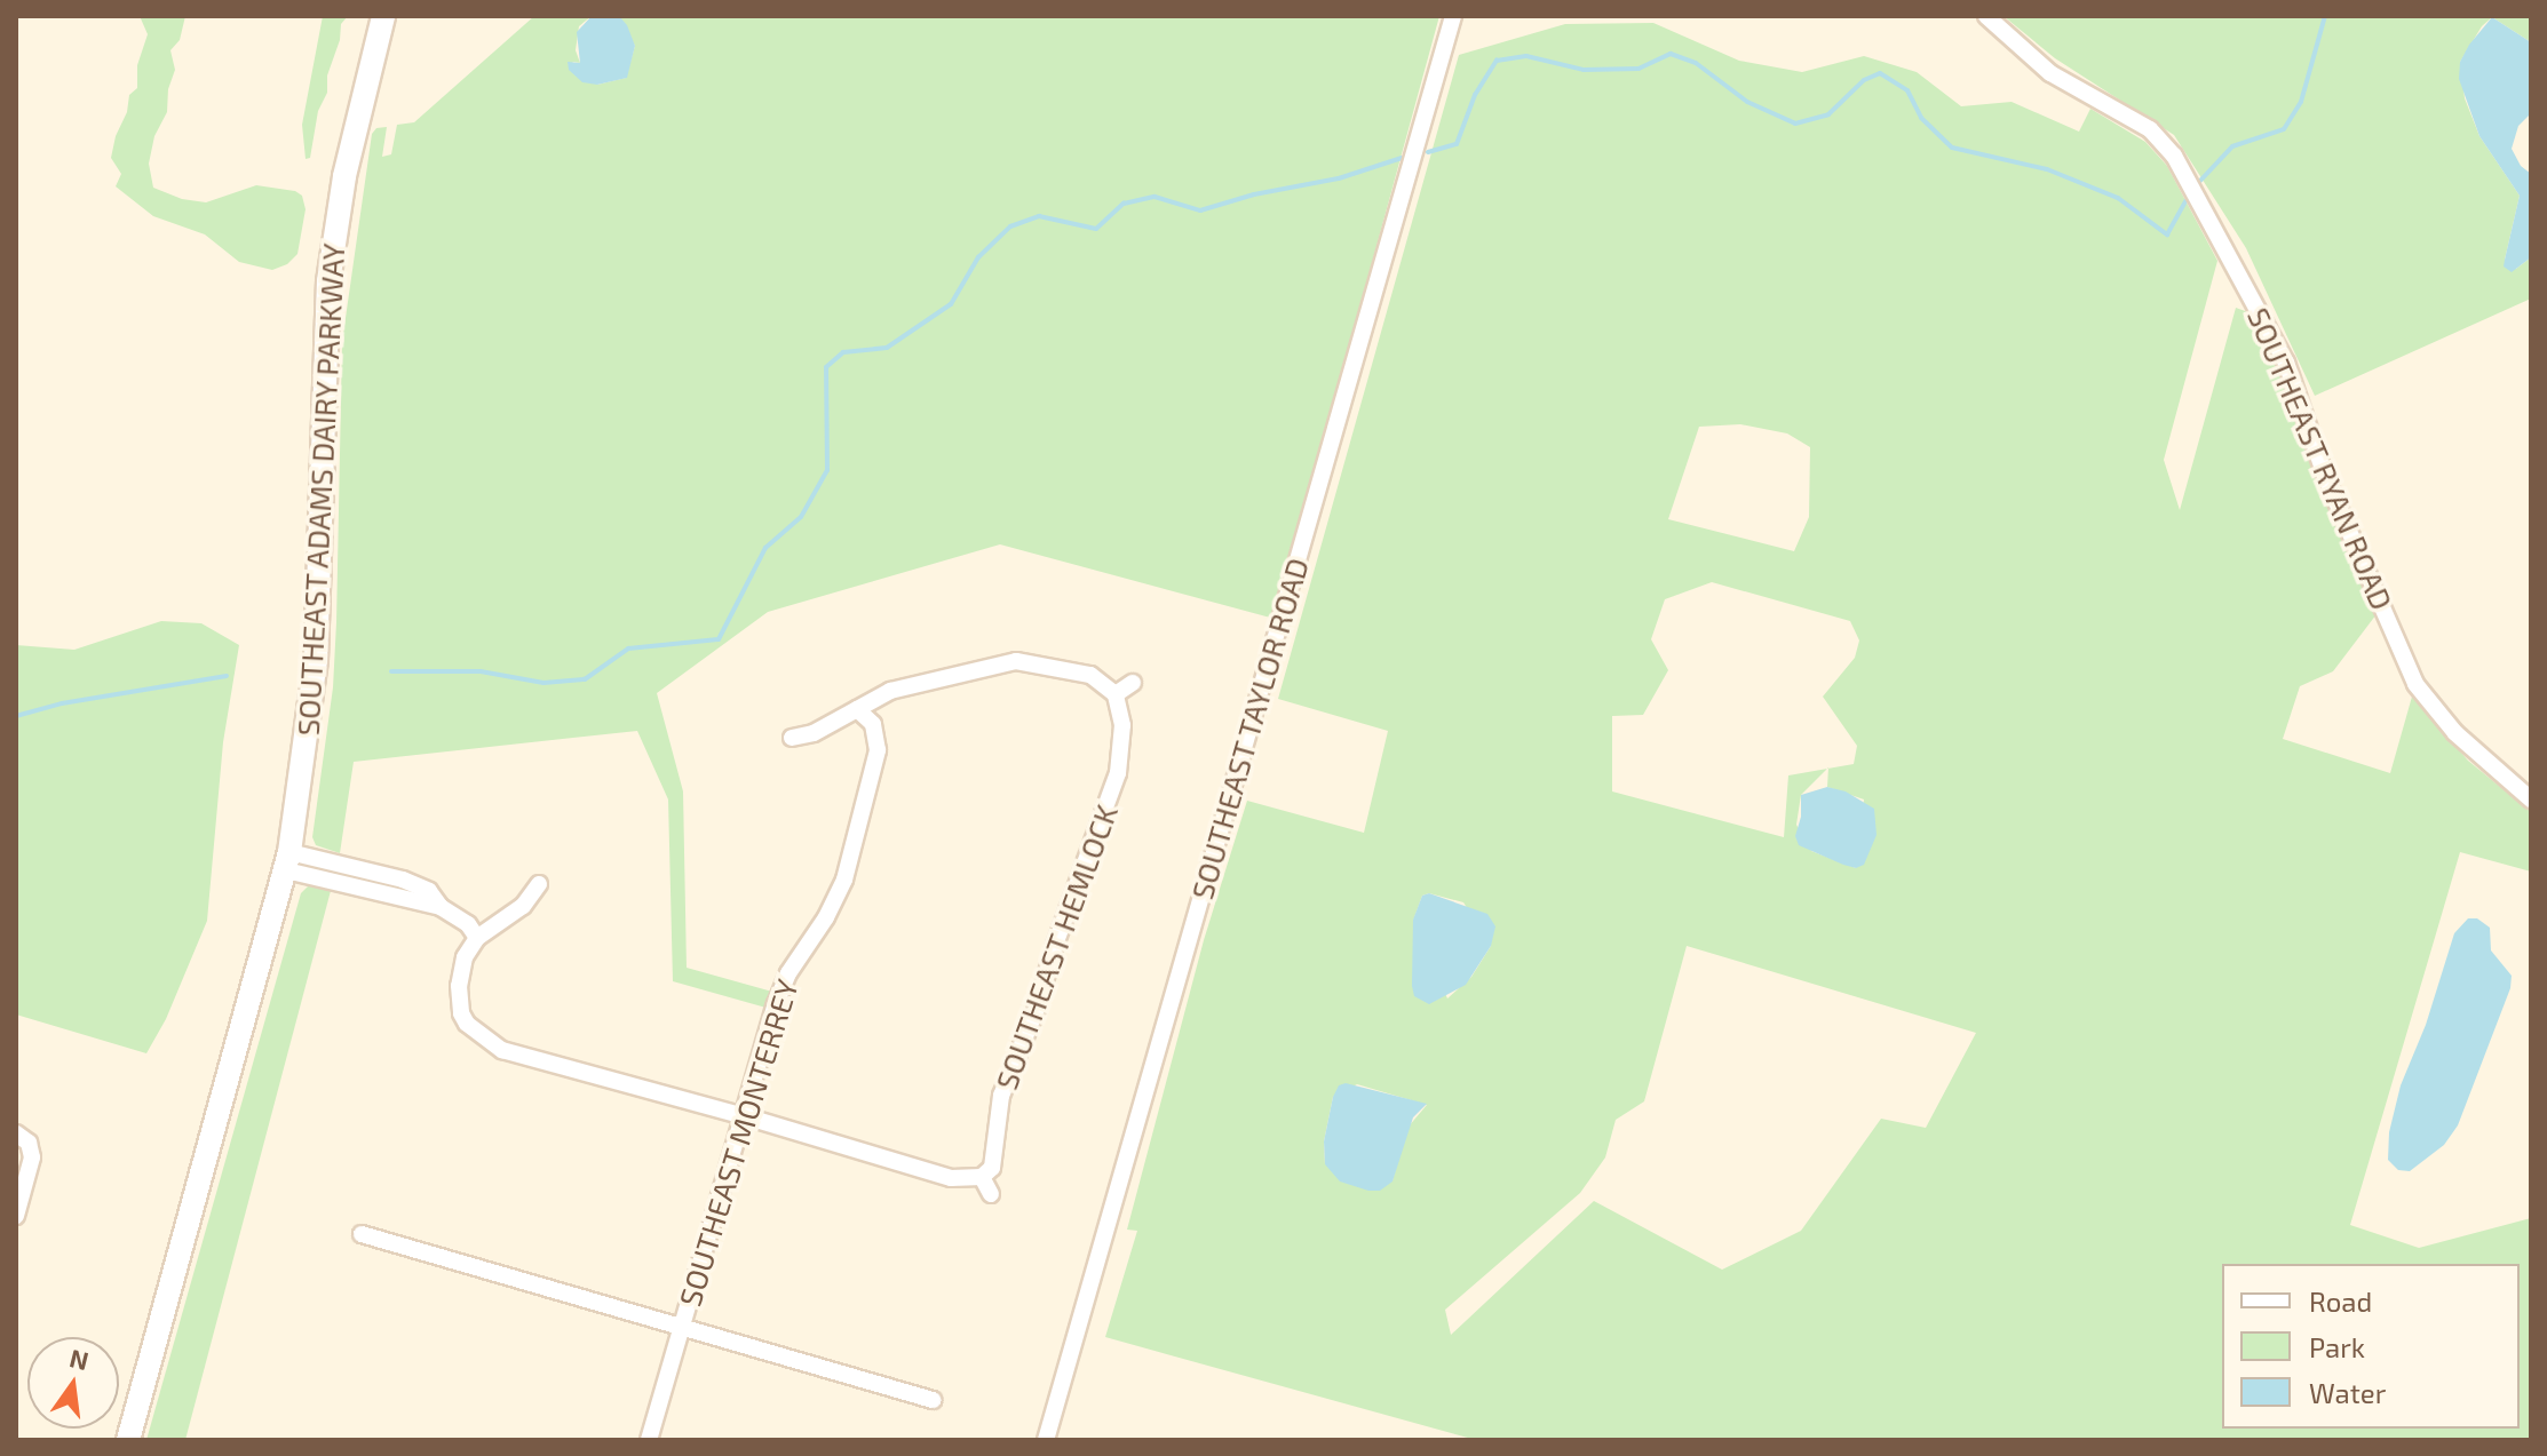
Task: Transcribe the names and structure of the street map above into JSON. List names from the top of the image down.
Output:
{
  "streets": {
    "main road": ["SOUTHEAST ADAMS DAIRY PARKWAY"],
    "street": [
      "SOUTHEAST RYAN ROAD",
      "SOUTHEAST TAYLOR ROAD",
      "SOUTHEAST HEMLOCK",
      "SOUTHEAST MONTERREY"
    ]
  },
  "legend": ["Road", "Park", "Water"],
  "north": "top"
}
